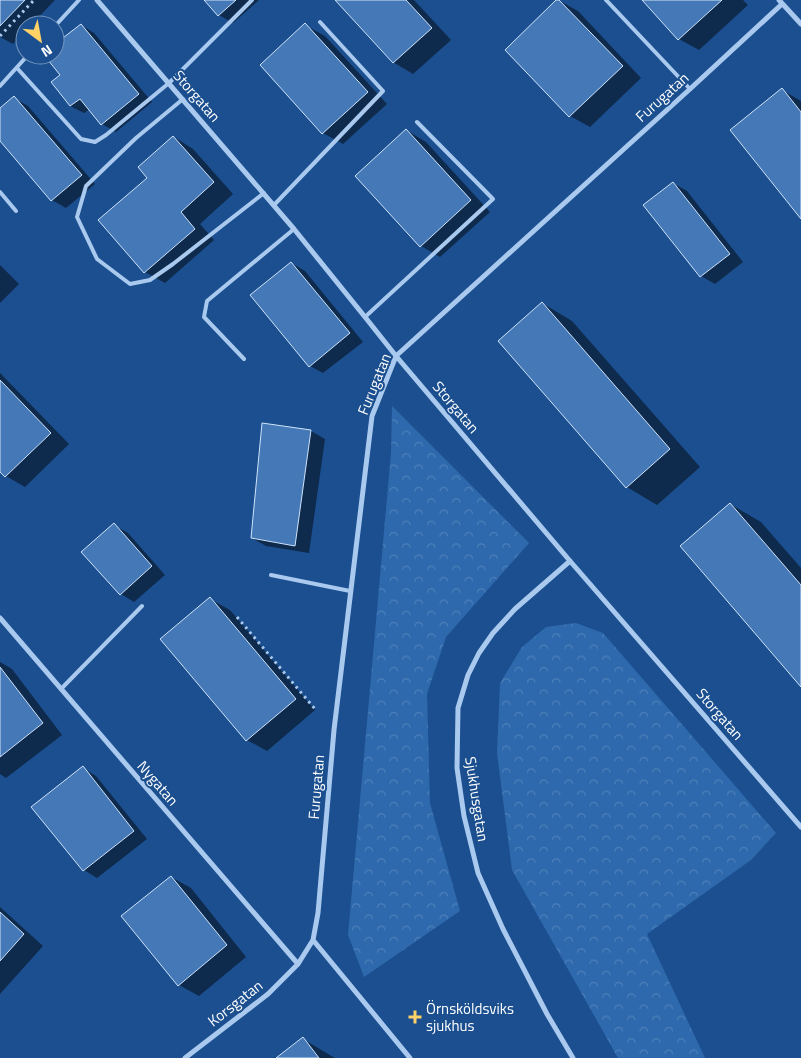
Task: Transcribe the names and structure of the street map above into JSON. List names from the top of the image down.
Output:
{
  "streets": {
    "street": [
      "Storgatan",
      "Furugatan",
      "Nygatan",
      "Sjukhusgatan",
      "Korsgatan"
    ]
  },
  "crossings": [
    ["Storgatan", "Furugatan"],
    ["Storgatan", "Sjukhusgatan"],
    ["Furugatan", "Nygatan"],
    ["Furugatan", "Korsgatan"],
    ["Nygatan", "Korsgatan"]
  ],
  "places": {
    "health": ["Örnsköldsviks sjukhus"]
  },
  "north": "bottom right"
}
